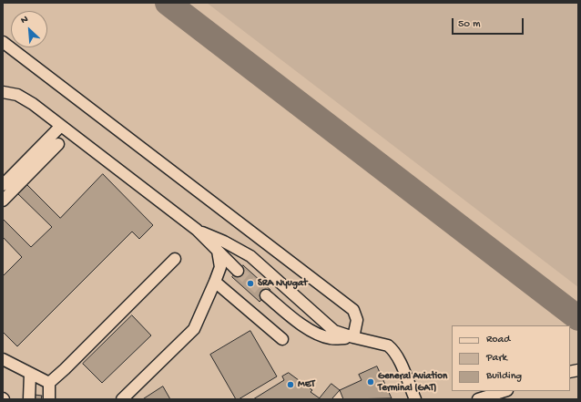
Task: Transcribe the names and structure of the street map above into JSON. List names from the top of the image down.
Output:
{
  "places": ["SRA Nyugat", "General Aviation Terminal (GAT)", "MET"],
  "legend": ["Road", "Park", "Building"],
  "scale_bar": "50 m",
  "north": "top left"
}
